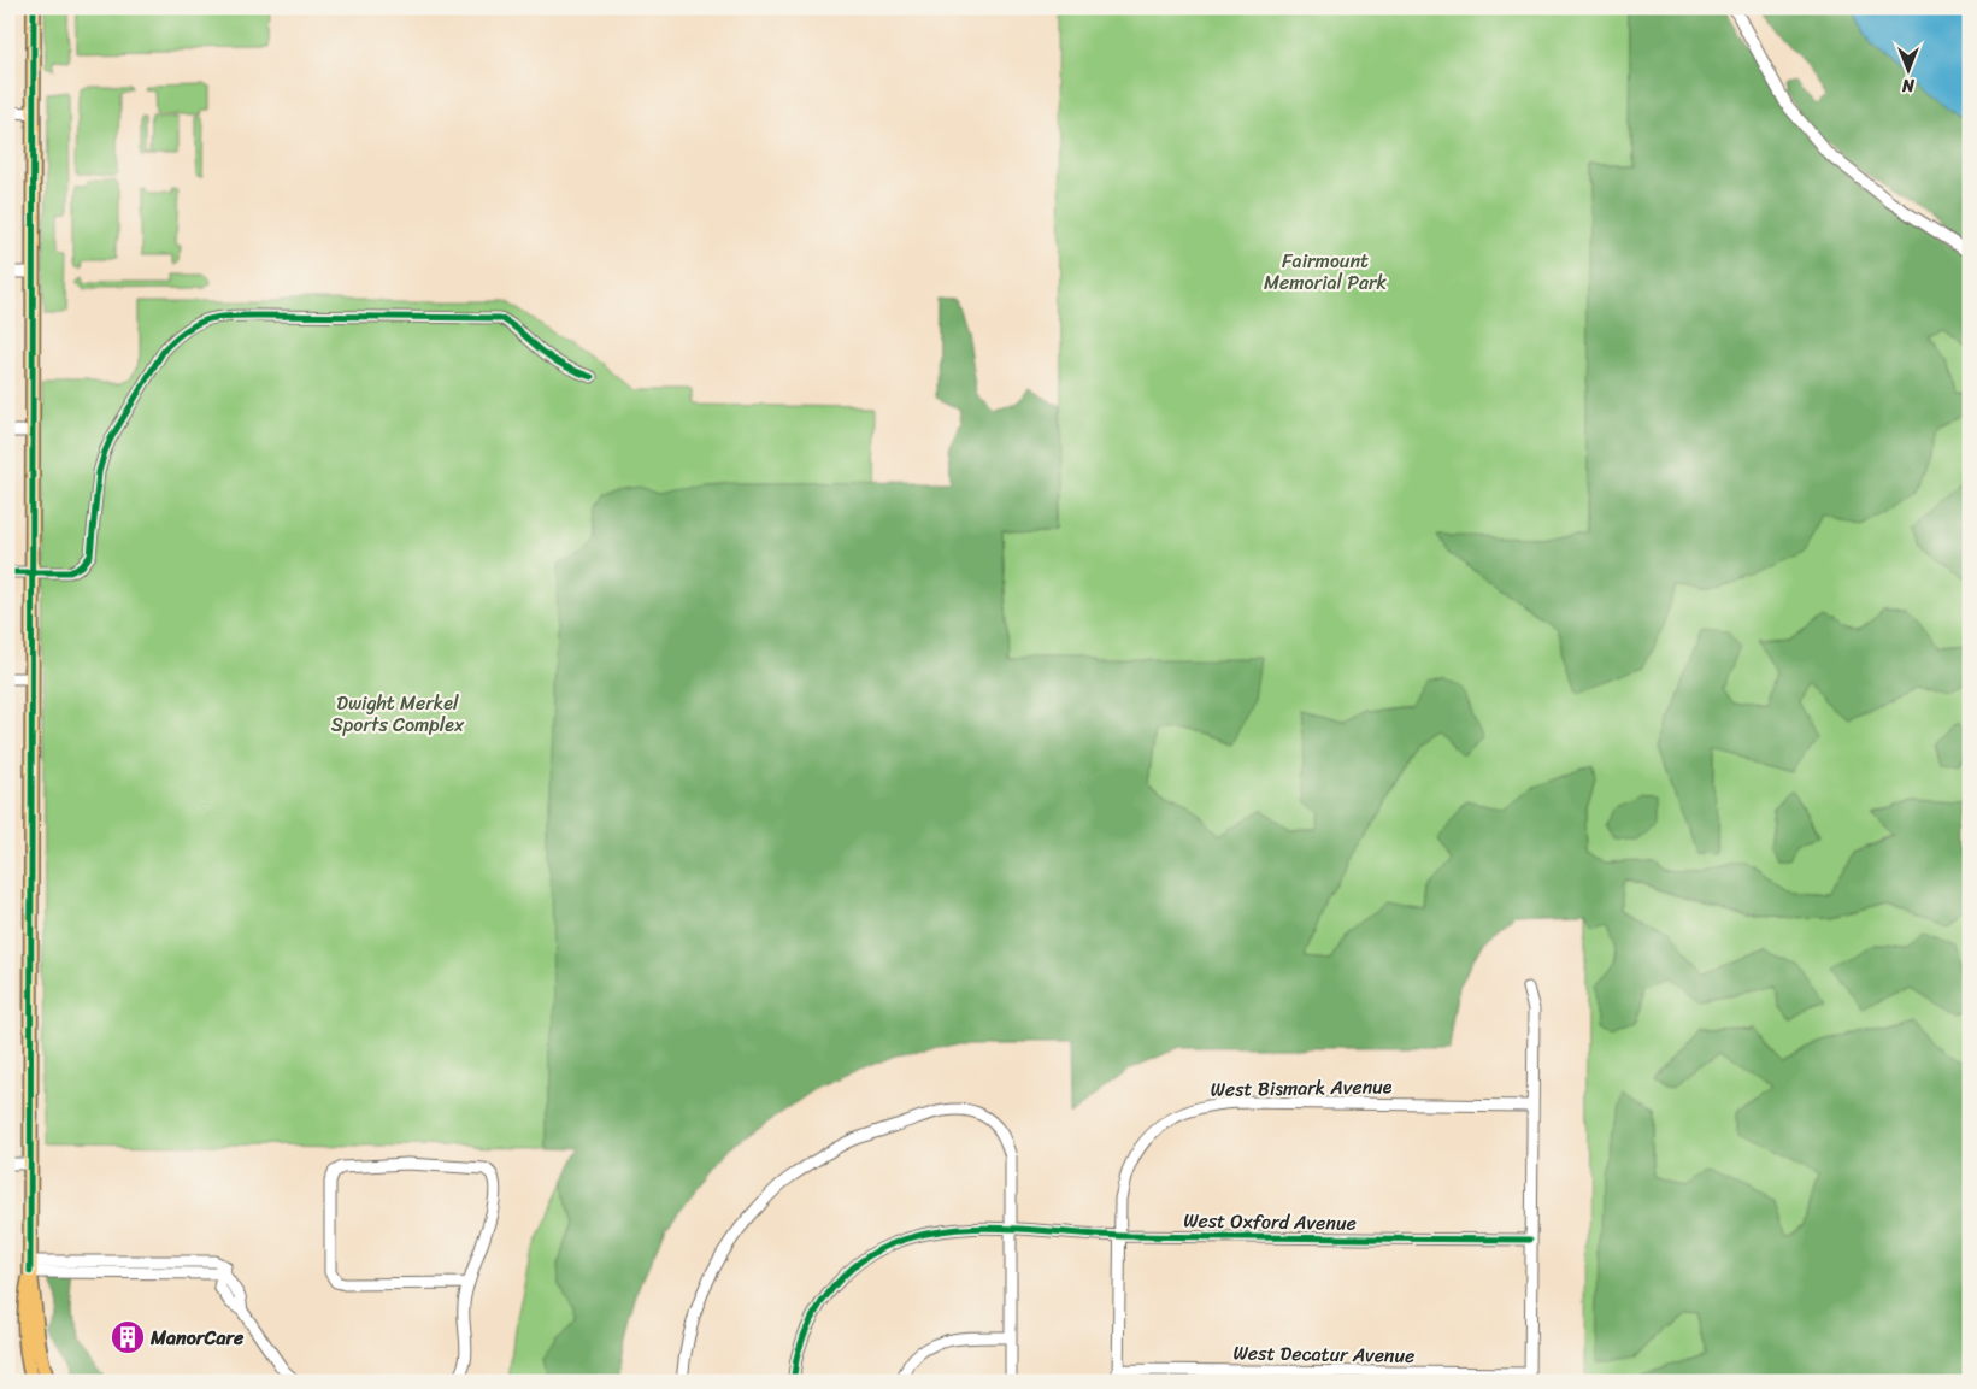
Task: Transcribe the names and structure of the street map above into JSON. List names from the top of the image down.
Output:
{
  "streets": {
    "street": ["West Bismark Avenue", "West Oxford Avenue", "West Decatur Avenue"]
  },
  "crossings": [
    ["West Bismark Avenue", "West Oxford Avenue"],
    ["West Bismark Avenue", "West Decatur Avenue"]
  ],
  "parks": ["Fairmount Memorial Park", "Dwight Merkel Sports Complex"],
  "places": {
    "building": ["ManorCare"]
  },
  "north": "bottom"
}
